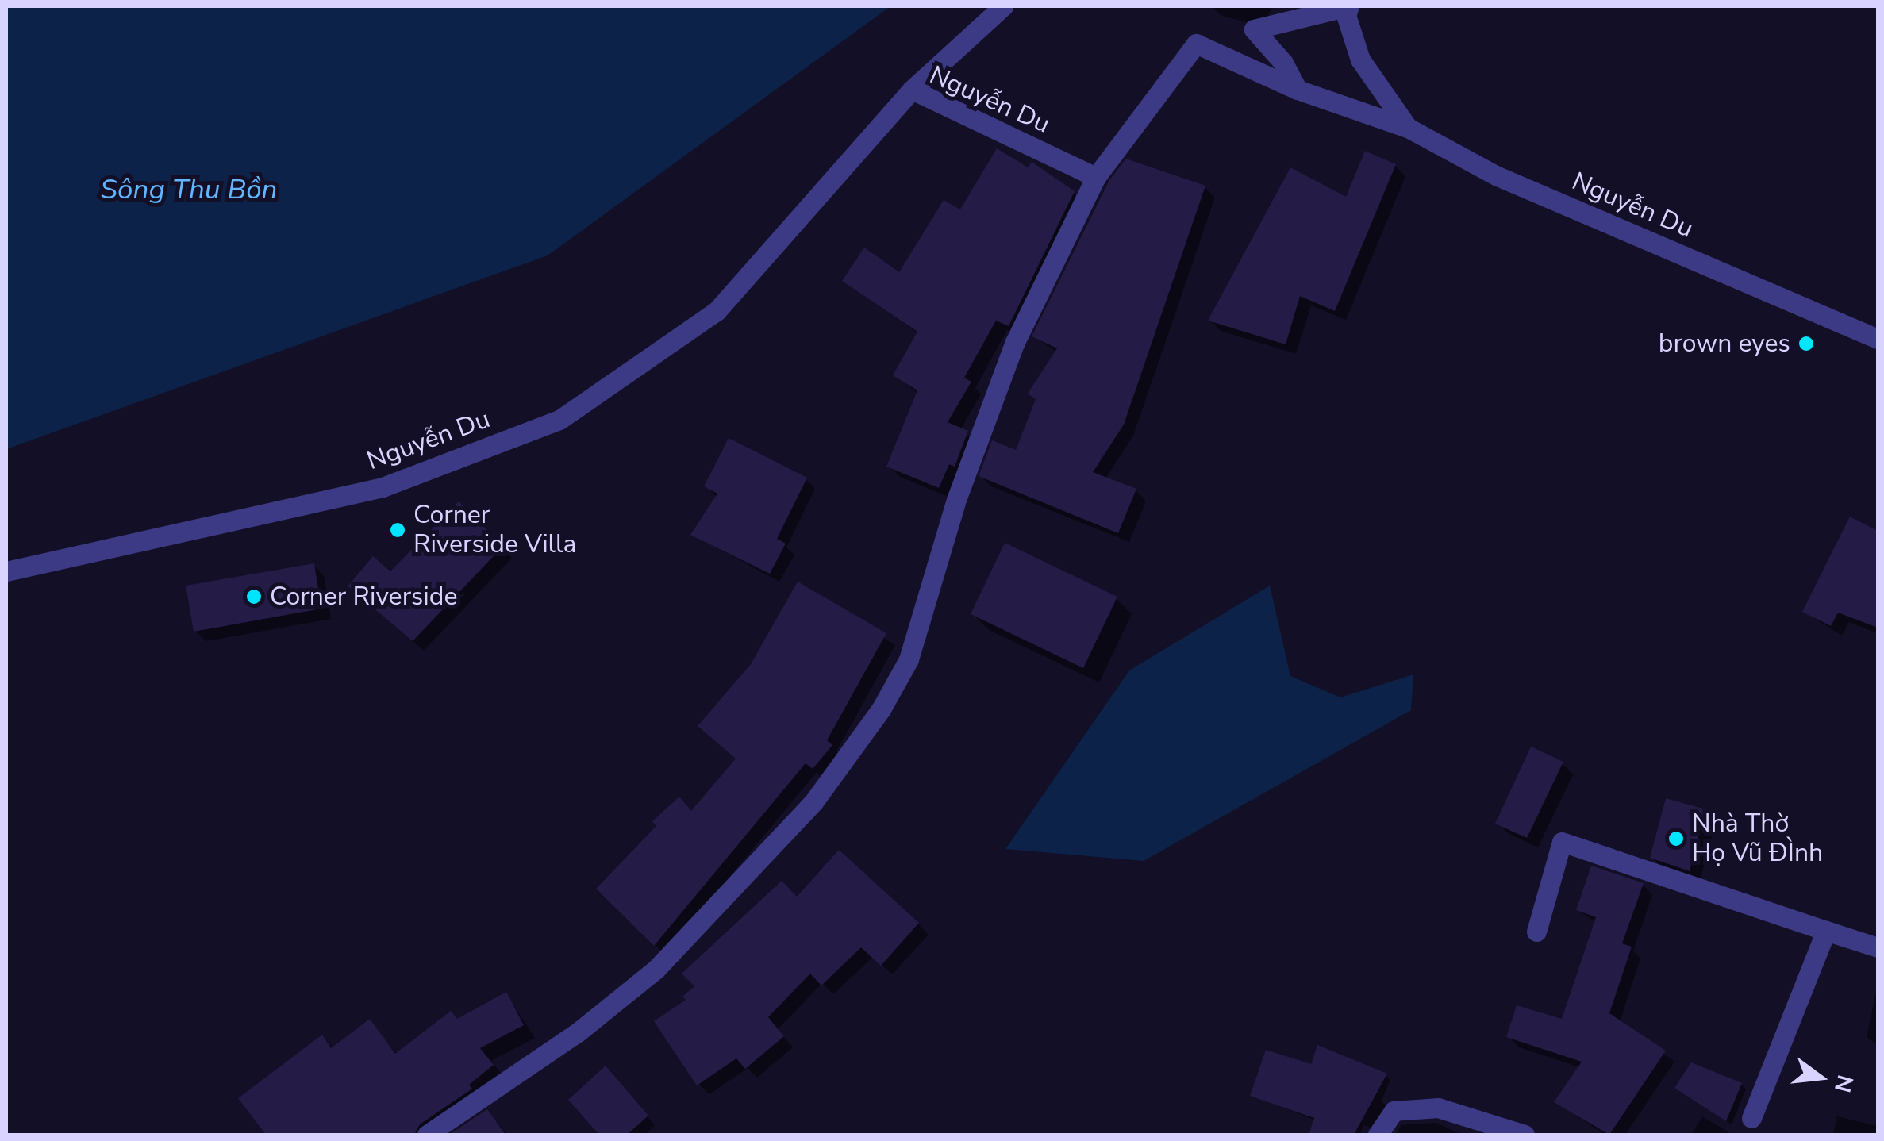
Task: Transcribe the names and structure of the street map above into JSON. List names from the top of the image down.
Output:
{
  "streets": {
    "street": ["Nguyễn Du"]
  },
  "water": ["Sông Thu Bồn"],
  "places": [
    "brown eyes",
    "Corner Riverside Villa",
    "Corner Riverside",
    "Nhà Thờ Họ Vũ ĐÌnh"
  ],
  "north": "right"
}
